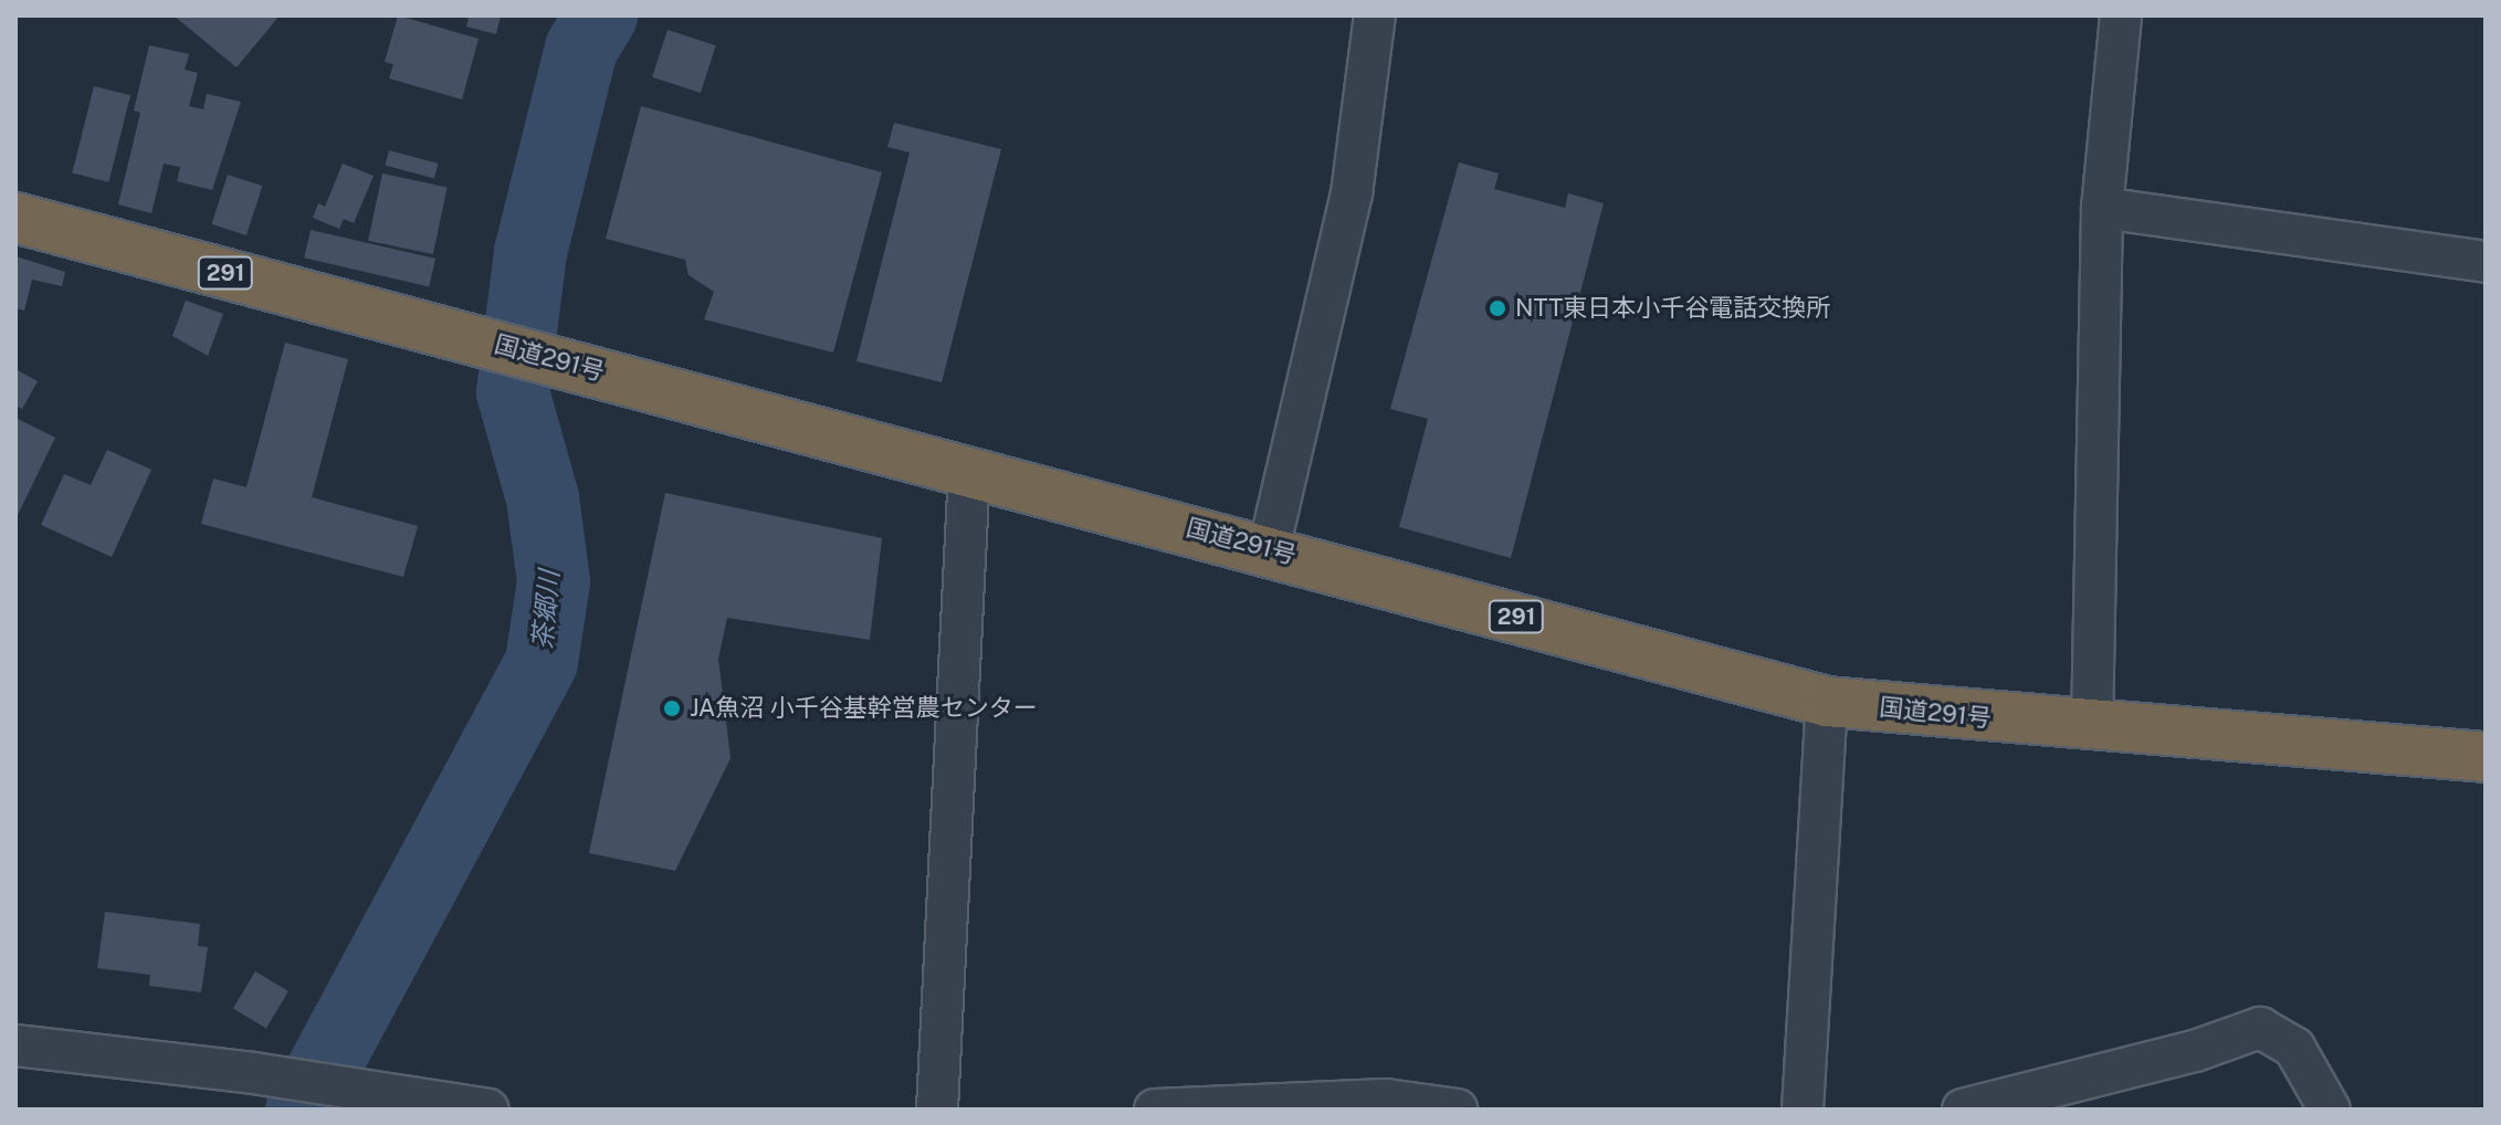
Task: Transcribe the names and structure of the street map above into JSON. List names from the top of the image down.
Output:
{
  "streets": {
    "highway": ["291", "国道291号"]
  },
  "water": ["茶郷川"],
  "places": ["NTT東日本小千谷電話交換所", "JA魚沼 小千谷基幹営農センター"]
}
